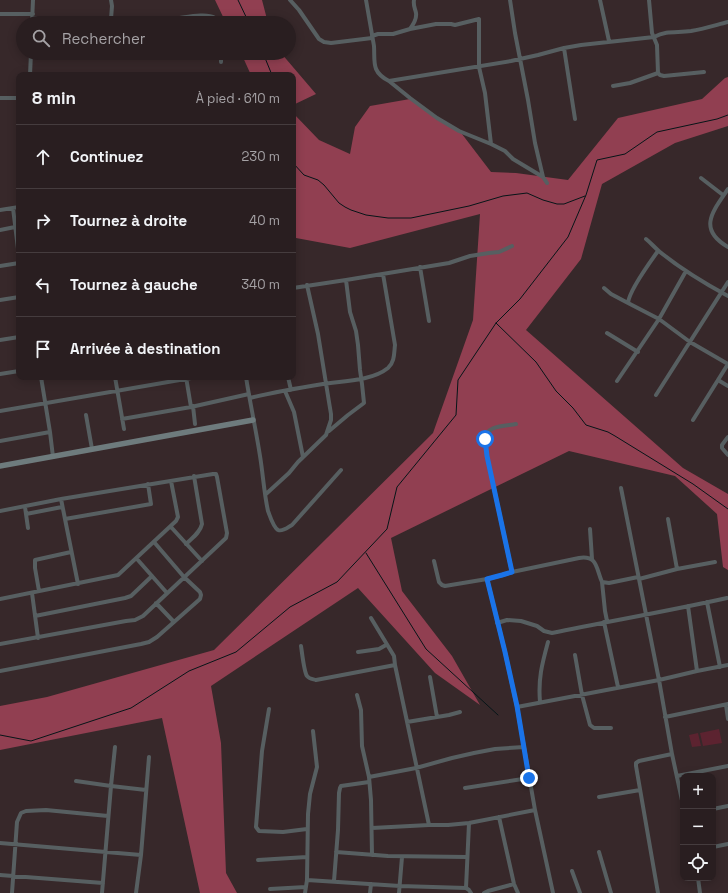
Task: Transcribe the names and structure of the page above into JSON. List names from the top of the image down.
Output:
{
  "page": {
    "search": "Rechercher",
    "heading": ["8 min", "À pied · 610 m"],
    "list": [
      ["Continuez", "230 m"],
      ["Tournez à droite", "40 m"],
      ["Tournez à gauche", "340 m"],
      "Arrivée à destination"
    ],
    "map_buttons": ["+", "−"]
  }
}
